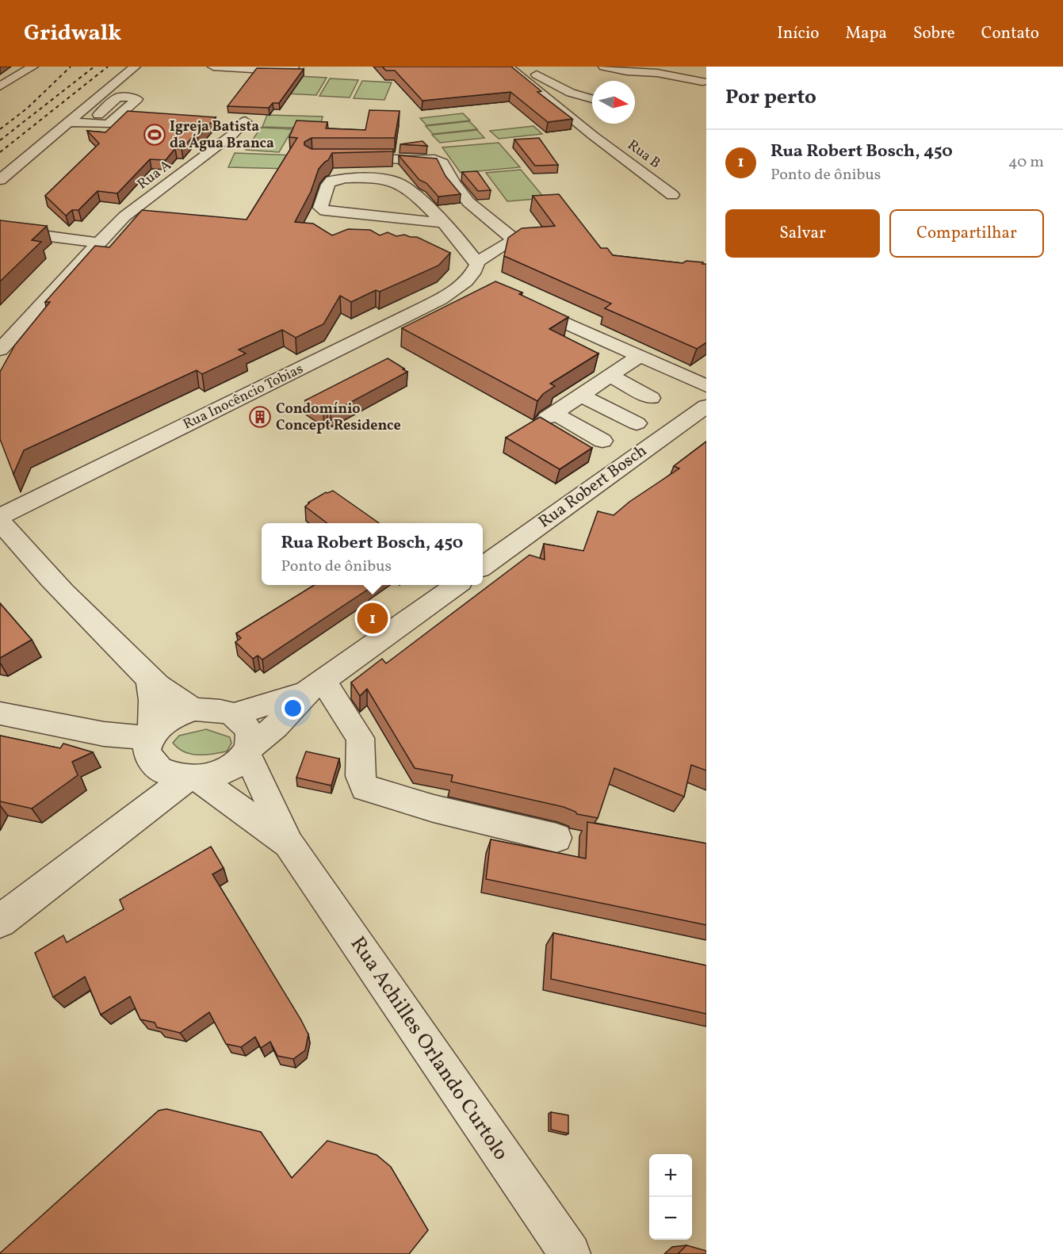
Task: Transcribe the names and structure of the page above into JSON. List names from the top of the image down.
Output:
{
  "streets": {
    "street": [
      "Rua B",
      "Rua A",
      "Rua Inocêncio Tobias",
      "Rua Robert Bosch",
      "Rua Achilles Orlando Curtolo"
    ]
  },
  "places": {
    "sports": ["Igreja Batista da Água Branca"],
    "building": ["Condomínio Concept Residence"]
  },
  "north": "right",
  "page": {
    "header": "Gridwalk",
    "nav": [
      "Início",
      "Mapa",
      "Sobre",
      "Contato"
    ],
    "heading": "Por perto",
    "list": [
      {
        "mark": "1",
        "name": "Rua Robert Bosch, 450",
        "note": "Ponto de ônibus",
        "value": "40 m"
      }
    ],
    "buttons": ["Salvar", "Compartilhar"],
    "popup": ["Rua Robert Bosch, 450", "Ponto de ônibus"],
    "pins": "1",
    "map_buttons": ["+", "−"]
  }
}
